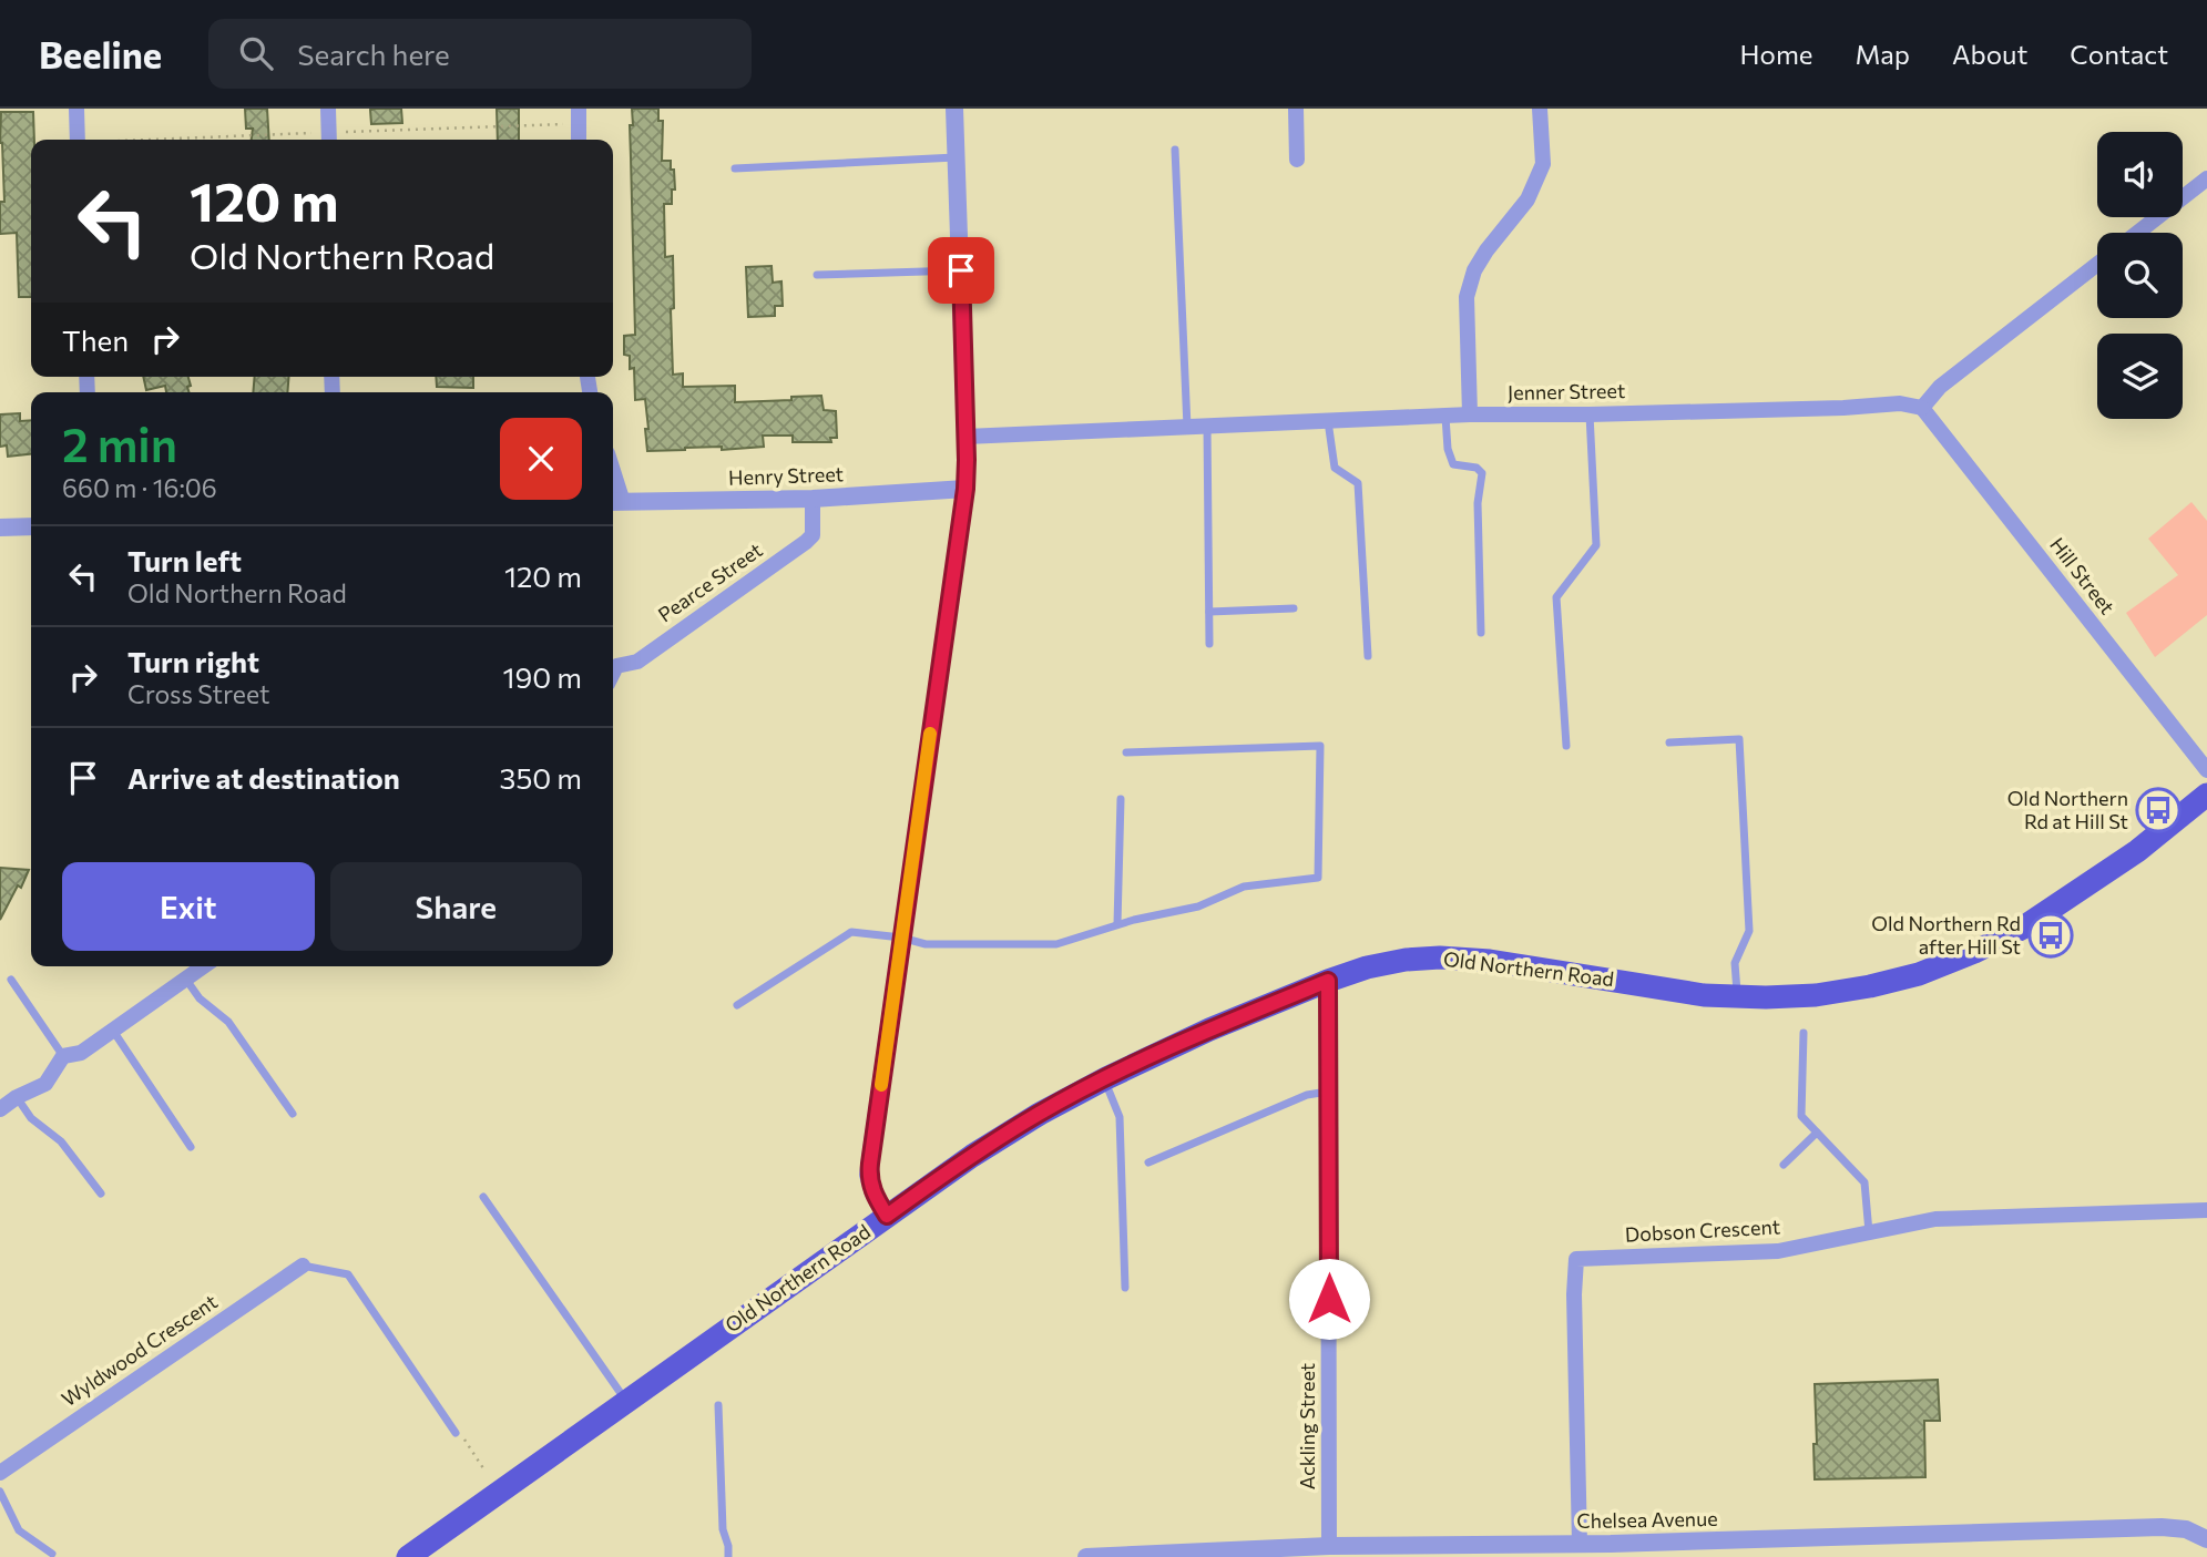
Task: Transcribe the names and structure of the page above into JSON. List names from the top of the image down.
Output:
{
  "streets": {
    "main road": ["Old Northern Road"],
    "street": [
      "Jenner Street",
      "Henry Street",
      "Hill Street",
      "Pearce Street",
      "Dobson Crescent",
      "Wyldwood Crescent",
      "Ackling Street",
      "Chelsea Avenue"
    ]
  },
  "crossings": [
    ["Jenner Street", "Hill Street"],
    ["Henry Street", "Pearce Street"],
    ["Old Northern Road", "Ackling Street"],
    ["Dobson Crescent", "Chelsea Avenue"],
    ["Ackling Street", "Chelsea Avenue"]
  ],
  "places": {
    "bus stop": ["Old Northern Rd at Hill St", "Old Northern Rd after Hill St"]
  },
  "page": {
    "header": "Beeline",
    "search": "Search here",
    "nav": [
      "Home",
      "Map",
      "About",
      "Contact"
    ],
    "turn": ["120 m", "Old Northern Road"],
    "then": "Then",
    "heading": ["2 min", "660 m · 16:06"],
    "list": [
      {
        "name": "Turn left",
        "note": "Old Northern Road",
        "value": "120 m"
      },
      {
        "name": "Turn right",
        "note": "Cross Street",
        "value": "190 m"
      },
      {
        "name": "Arrive at destination",
        "value": "350 m"
      }
    ],
    "buttons": ["Exit", "Share"]
  }
}
